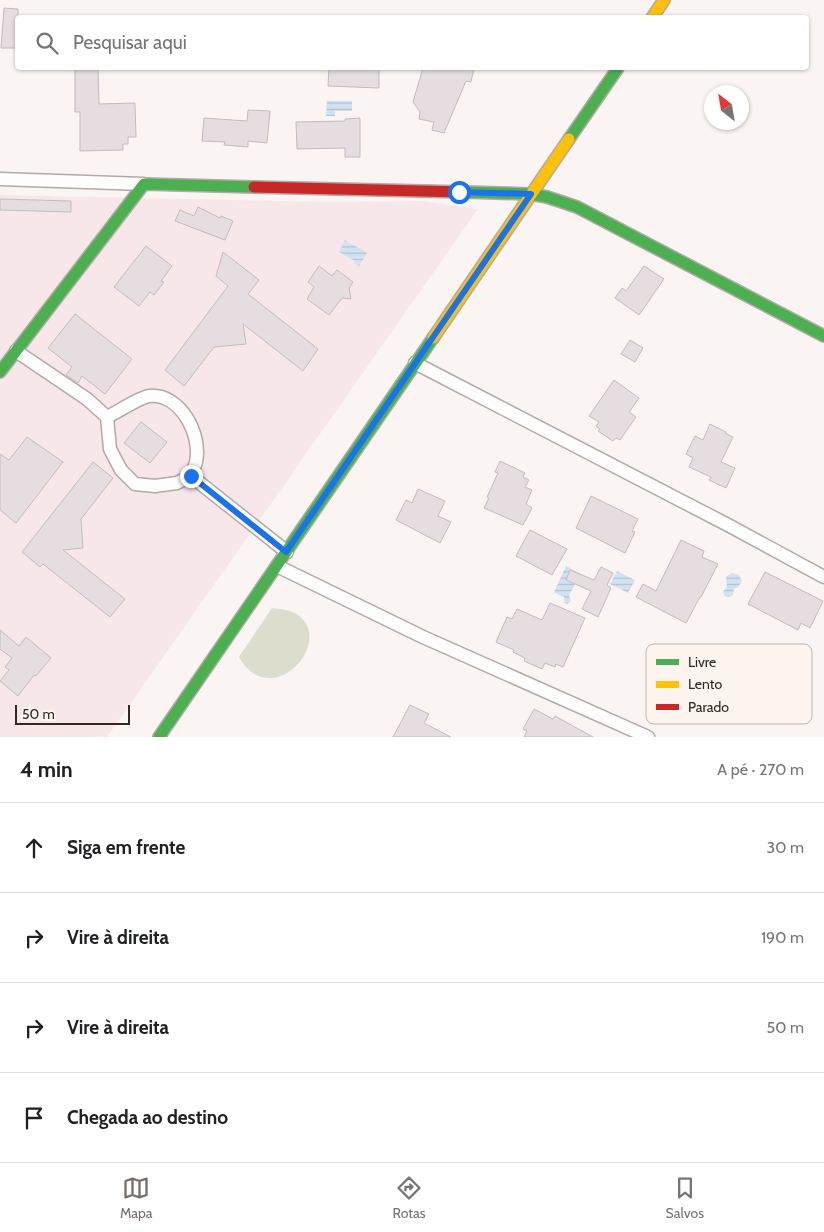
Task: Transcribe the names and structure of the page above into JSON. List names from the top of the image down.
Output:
{
  "legend": ["Livre", "Lento", "Parado"],
  "scale_bar": "50 m",
  "north": "top left",
  "page": {
    "search": "Pesquisar aqui",
    "scale": "50 m",
    "heading": ["4 min", "A pé · 270 m"],
    "list": [
      ["Siga em frente", "30 m"],
      ["Vire à direita", "190 m"],
      ["Vire à direita", "50 m"],
      "Chegada ao destino"
    ],
    "nav": ["Mapa", "Rotas", "Salvos"]
  }
}
